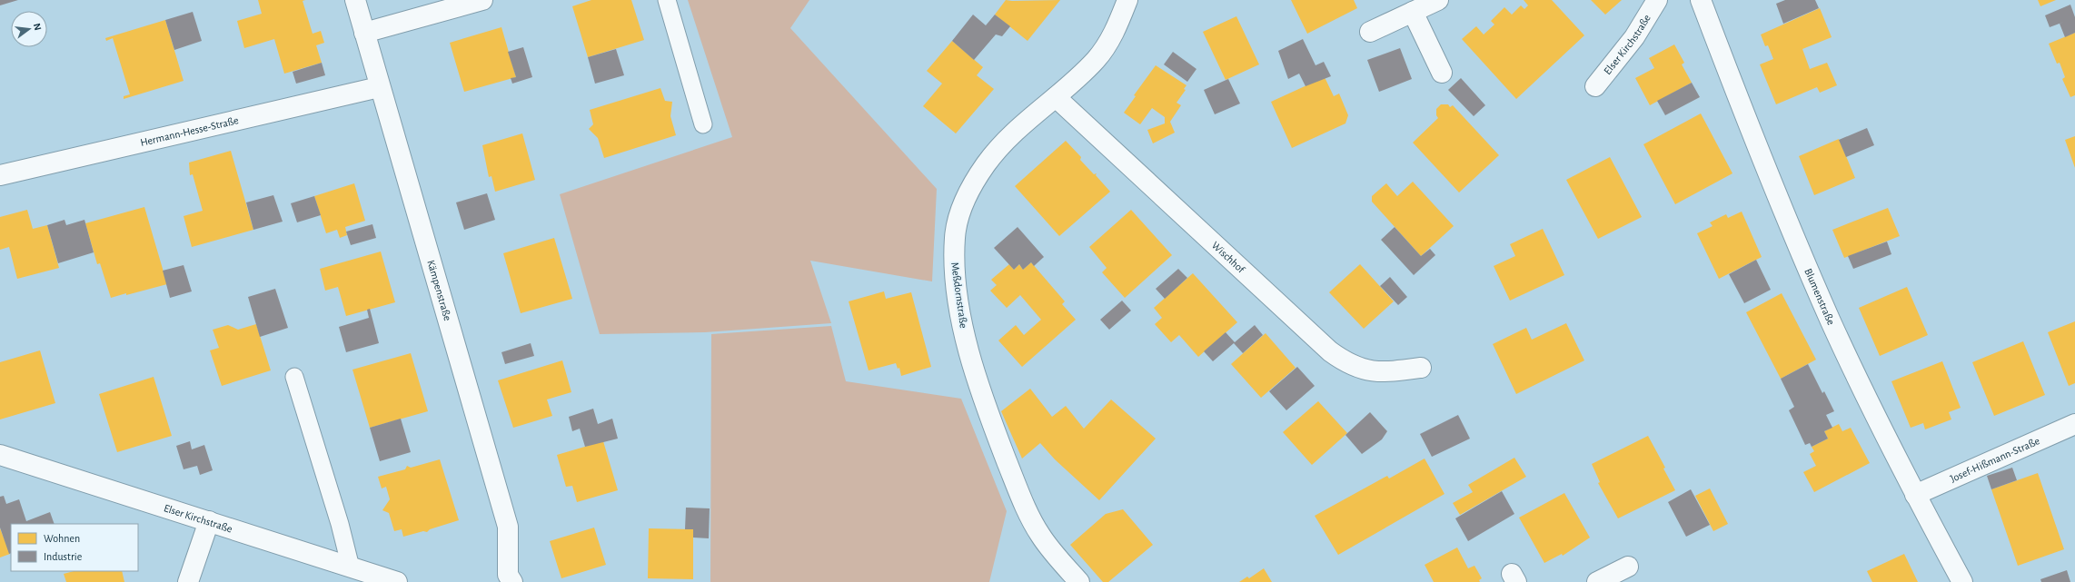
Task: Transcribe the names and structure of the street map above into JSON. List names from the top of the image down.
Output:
{
  "streets": {
    "street": [
      "Elser Kirchstraße",
      "Hermann-Hesse-Straße",
      "Wischhof",
      "Kämpenstraße",
      "Meßdornstraße",
      "Blumenstraße",
      "Josef-Hißmann-Straße"
    ]
  },
  "crossings": [
    ["Hermann-Hesse-Straße", "Kämpenstraße"],
    ["Wischhof", "Meßdornstraße"],
    ["Blumenstraße", "Josef-Hißmann-Straße"]
  ],
  "legend": ["Wohnen", "Industrie"],
  "north": "right"
}
